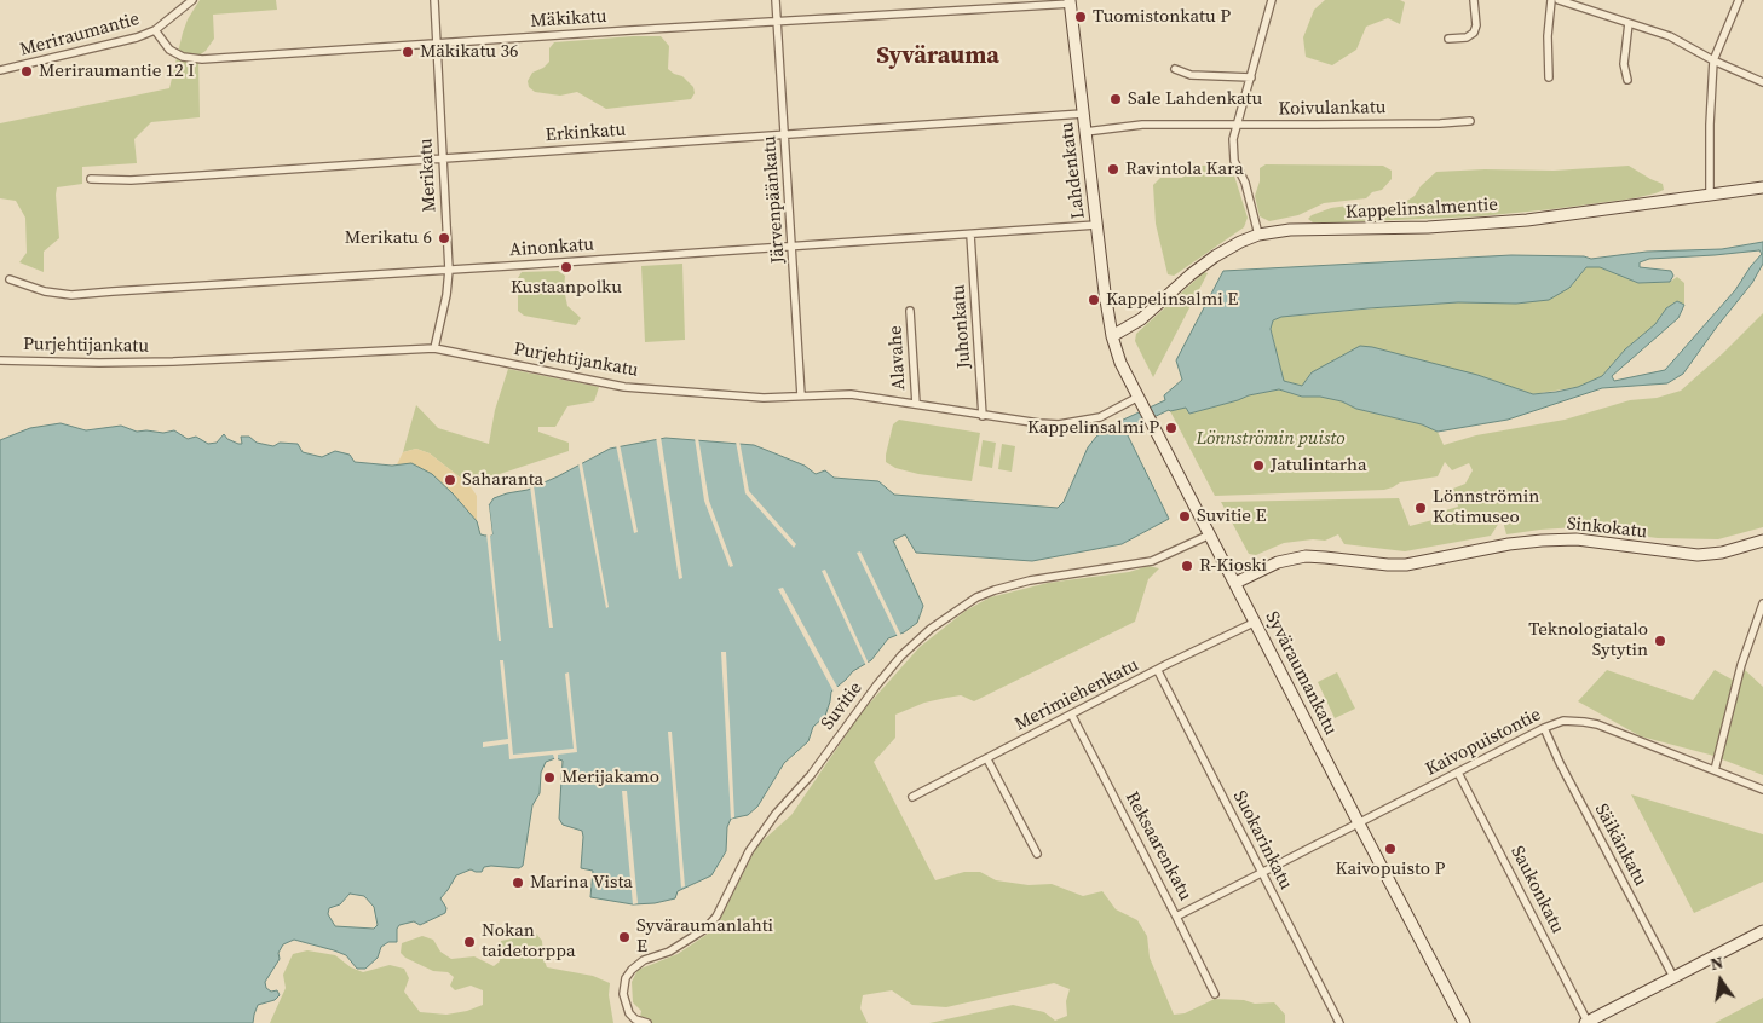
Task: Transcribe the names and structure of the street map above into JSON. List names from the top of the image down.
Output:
{
  "streets": {
    "main road": [
      "Lahdenkatu",
      "Kappelinsalmentie",
      "Sinkokatu",
      "Syväraumankatu"
    ],
    "street": [
      "Mäkikatu",
      "Meriraumantie",
      "Koivulankatu",
      "Erkinkatu",
      "Merikatu",
      "Järvenpäänkatu",
      "Ainonkatu",
      "Juhonkatu",
      "Purjehtijankatu",
      "Alavahe",
      "Merimiehenkatu",
      "Suvitie",
      "Kaivopuistontie",
      "Suokarinkatu",
      "Säikänkatu",
      "Reksaarenkatu",
      "Saukonkatu"
    ]
  },
  "crossings": [
    ["Mäkikatu", "Meriraumantie"],
    ["Mäkikatu", "Lahdenkatu"],
    ["Mäkikatu", "Merikatu"],
    ["Mäkikatu", "Järvenpäänkatu"],
    ["Koivulankatu", "Lahdenkatu"],
    ["Erkinkatu", "Lahdenkatu"],
    ["Erkinkatu", "Merikatu"],
    ["Erkinkatu", "Järvenpäänkatu"],
    ["Lahdenkatu", "Kappelinsalmentie"],
    ["Lahdenkatu", "Ainonkatu"],
    ["Lahdenkatu", "Syväraumankatu"],
    ["Merikatu", "Ainonkatu"],
    ["Merikatu", "Purjehtijankatu"],
    ["Järvenpäänkatu", "Ainonkatu"],
    ["Järvenpäänkatu", "Purjehtijankatu"],
    ["Kappelinsalmentie", "Syväraumankatu"],
    ["Ainonkatu", "Juhonkatu"],
    ["Juhonkatu", "Purjehtijankatu"],
    ["Purjehtijankatu", "Alavahe"],
    ["Purjehtijankatu", "Syväraumankatu"],
    ["Sinkokatu", "Syväraumankatu"],
    ["Syväraumankatu", "Merimiehenkatu"],
    ["Syväraumankatu", "Suvitie"],
    ["Syväraumankatu", "Kaivopuistontie"],
    ["Merimiehenkatu", "Suokarinkatu"],
    ["Merimiehenkatu", "Reksaarenkatu"],
    ["Kaivopuistontie", "Suokarinkatu"],
    ["Kaivopuistontie", "Säikänkatu"],
    ["Kaivopuistontie", "Reksaarenkatu"],
    ["Kaivopuistontie", "Saukonkatu"]
  ],
  "districts": ["Syvärauma"],
  "parks": ["Lönnströmin puisto"],
  "places": [
    "Tuomistonkatu P",
    "Mäkikatu 36",
    "Meriraumantie 12 I",
    "Sale Lahdenkatu",
    "Ravintola Kara",
    "Merikatu 6",
    "Kustaanpolku",
    "Kappelinsalmi E",
    "Kappelinsalmi P",
    "Jatulintarha",
    "Saharanta",
    "Lönnströmin Kotimuseo",
    "Suvitie E",
    "R-Kioski",
    "Teknologiatalo Sytytin",
    "Merijakamo",
    "Kaivopuisto P",
    "Marina Vista",
    "Syväraumanlahti E",
    "Nokan taidetorppa"
  ],
  "north": "top"
}
